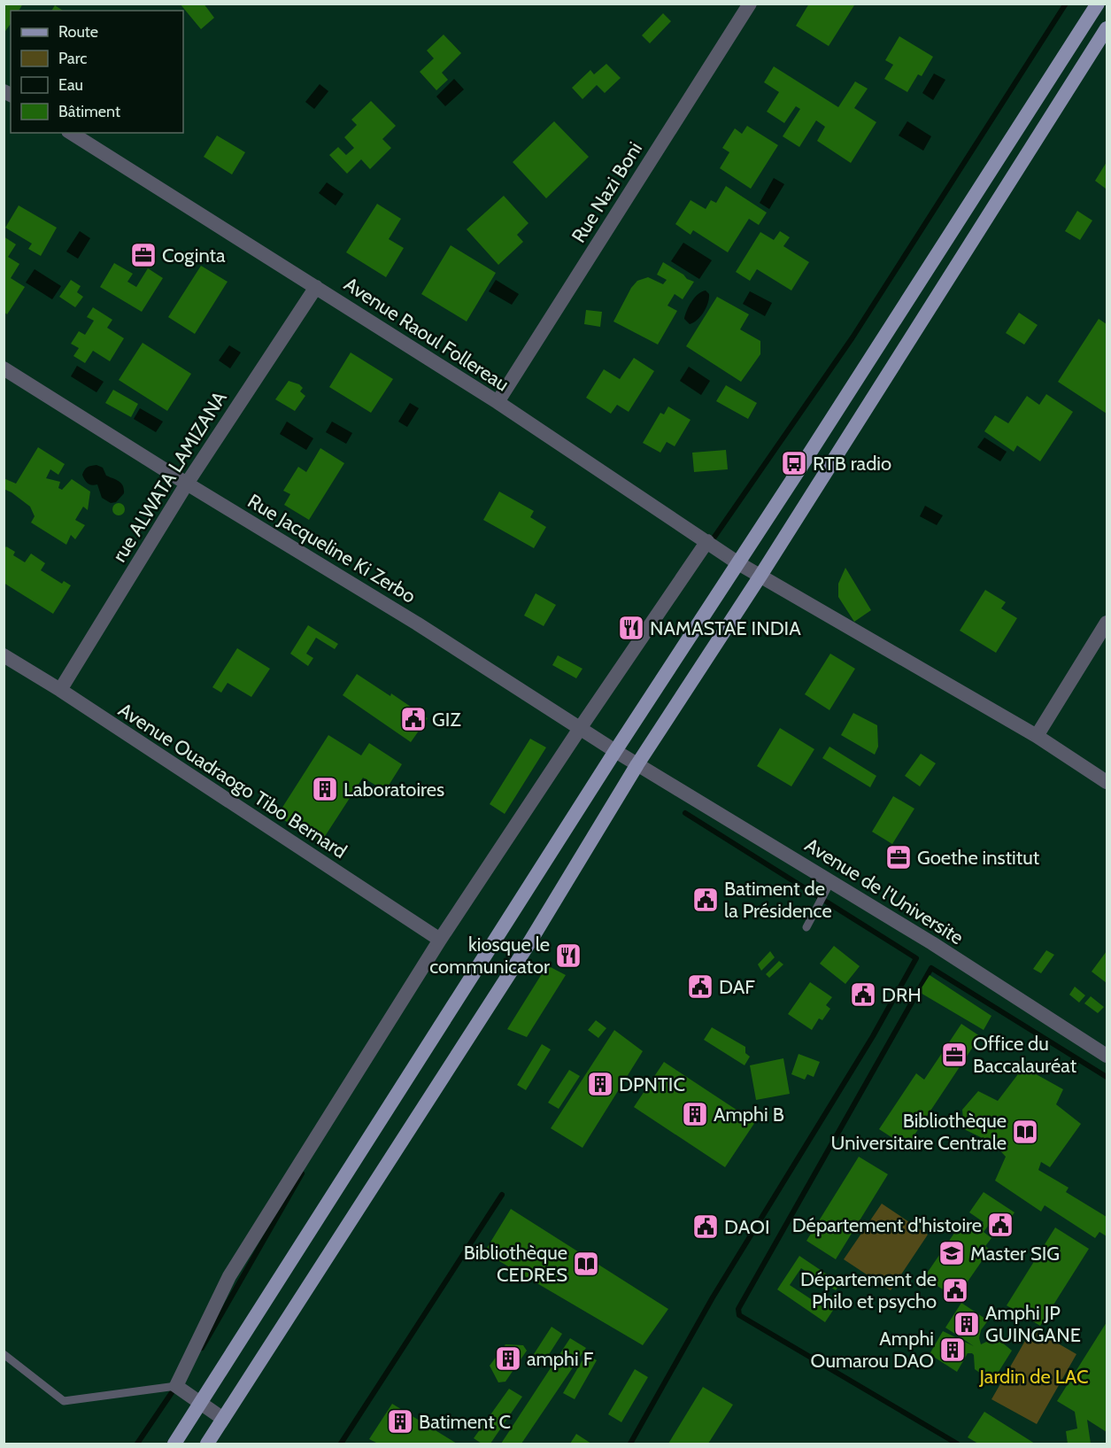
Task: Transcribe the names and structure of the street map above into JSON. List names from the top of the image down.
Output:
{
  "streets": {
    "street": [
      "Rue Nazi Boni",
      "Avenue Raoul Follereau",
      "rue ALWATA LAMIZANA",
      "Rue Jacqueline Ki Zerbo",
      "Avenue Ouadraogo Tibo Bernard",
      "Avenue de l'Universite"
    ]
  },
  "crossings": [
    ["Rue Nazi Boni", "Avenue Raoul Follereau"],
    ["Avenue Raoul Follereau", "rue ALWATA LAMIZANA"],
    ["rue ALWATA LAMIZANA", "Rue Jacqueline Ki Zerbo"],
    ["rue ALWATA LAMIZANA", "Avenue Ouadraogo Tibo Bernard"],
    ["Rue Jacqueline Ki Zerbo", "Avenue de l'Universite"]
  ],
  "parks": ["Jardin de LAC"],
  "places": {
    "office": ["Coginta", "Goethe institut", "Office du Baccalauréat"],
    "bus stop": ["RTB radio"],
    "restaurant": ["NAMASTAE INDIA", "kiosque le communicator"],
    "public building": [
      "GIZ",
      "Batiment de la Présidence",
      "DAF",
      "DRH",
      "Département d'histoire",
      "DAOI",
      "Département de Philo et psycho"
    ],
    "building": [
      "Laboratoires",
      "DPNTIC",
      "Amphi B",
      "Amphi JP GUINGANE",
      "Amphi Oumarou DAO",
      "amphi F",
      "Batiment C"
    ],
    "library": ["Bibliothèque Universitaire Centrale", "Bibliothèque CEDRES"],
    "school or university": ["Master SIG"]
  },
  "legend": [
    "Route",
    "Parc",
    "Eau",
    "Bâtiment"
  ]
}
